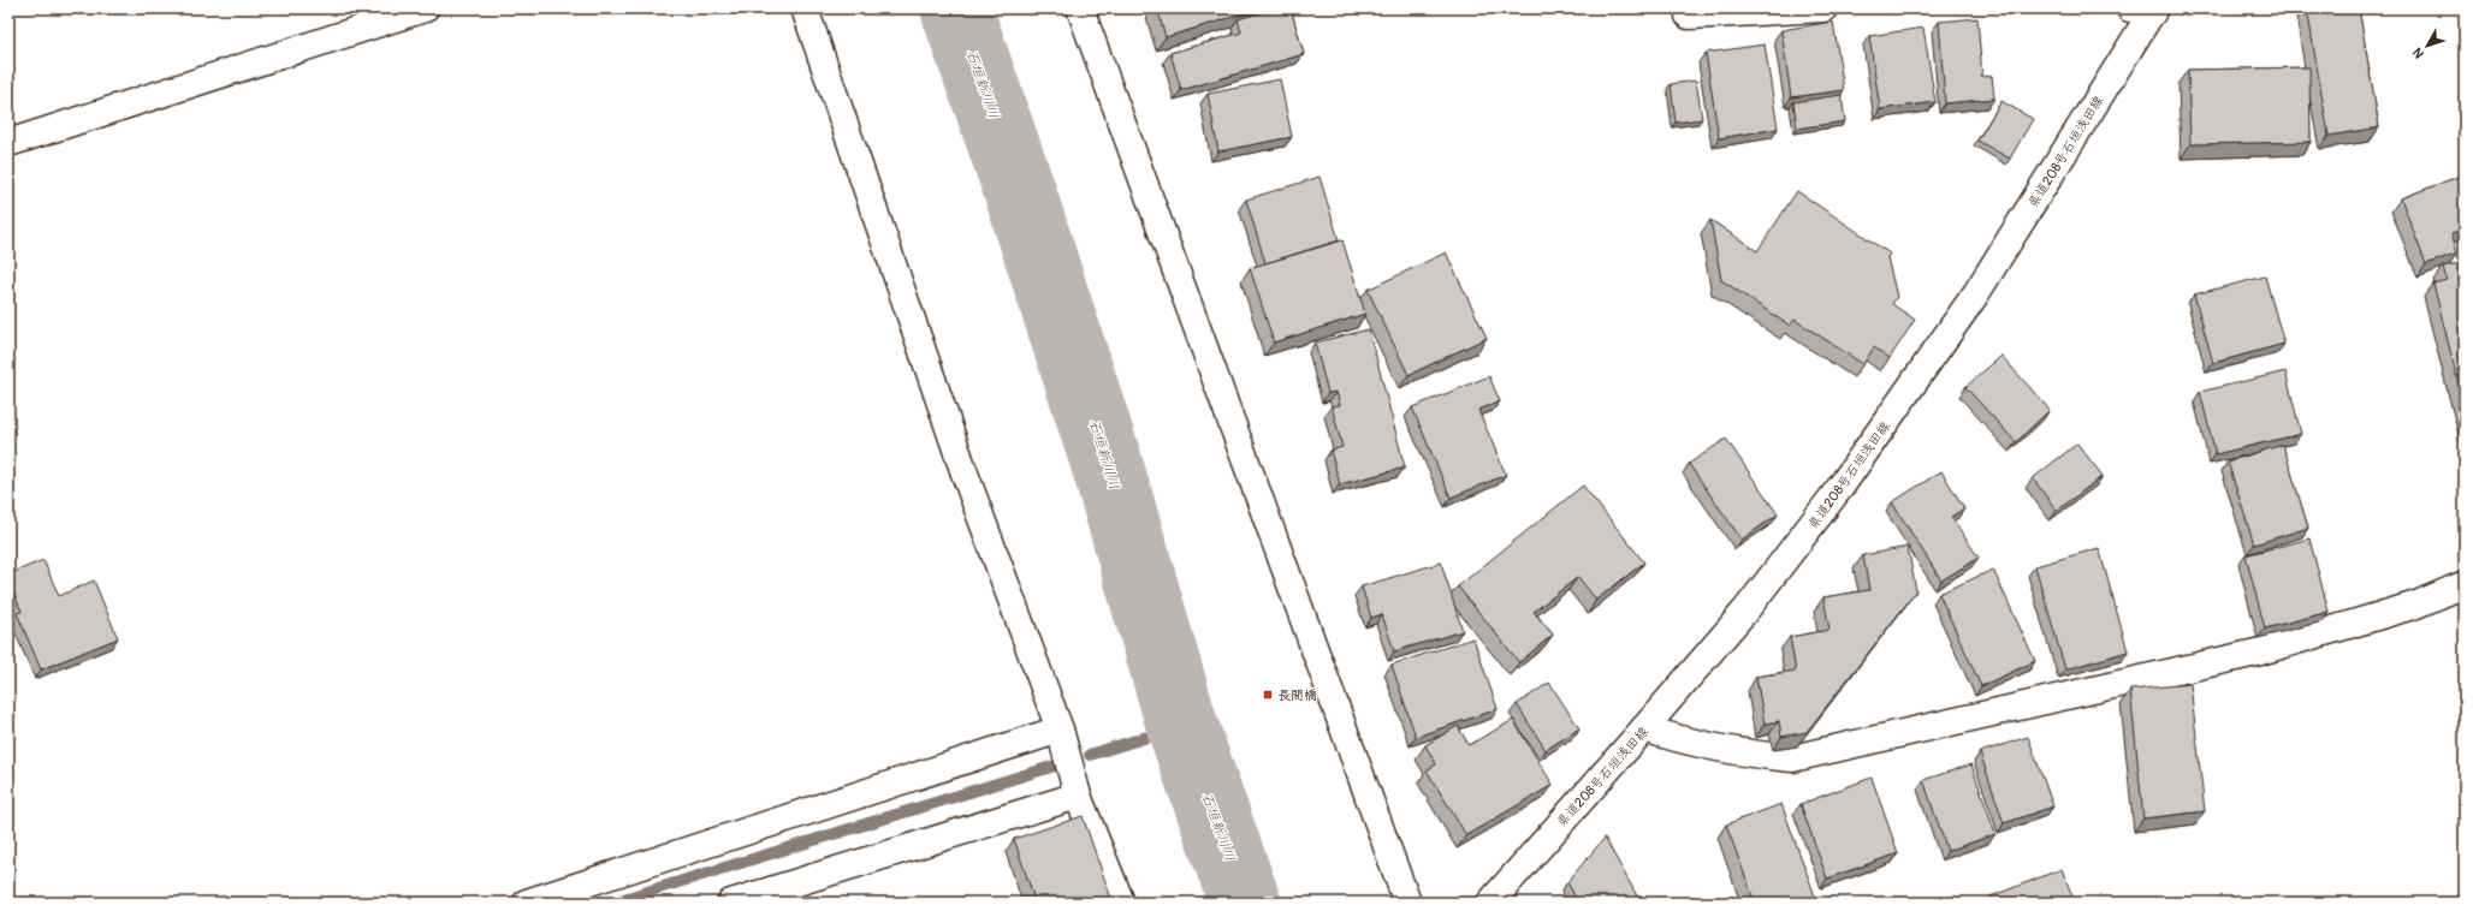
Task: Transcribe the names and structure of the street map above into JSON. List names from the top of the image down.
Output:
{
  "streets": {
    "street": ["県道208号石垣浅田線"]
  },
  "water": ["石垣新川川"],
  "places": {
    "transit": ["長間橋"]
  },
  "north": "bottom left"
}
